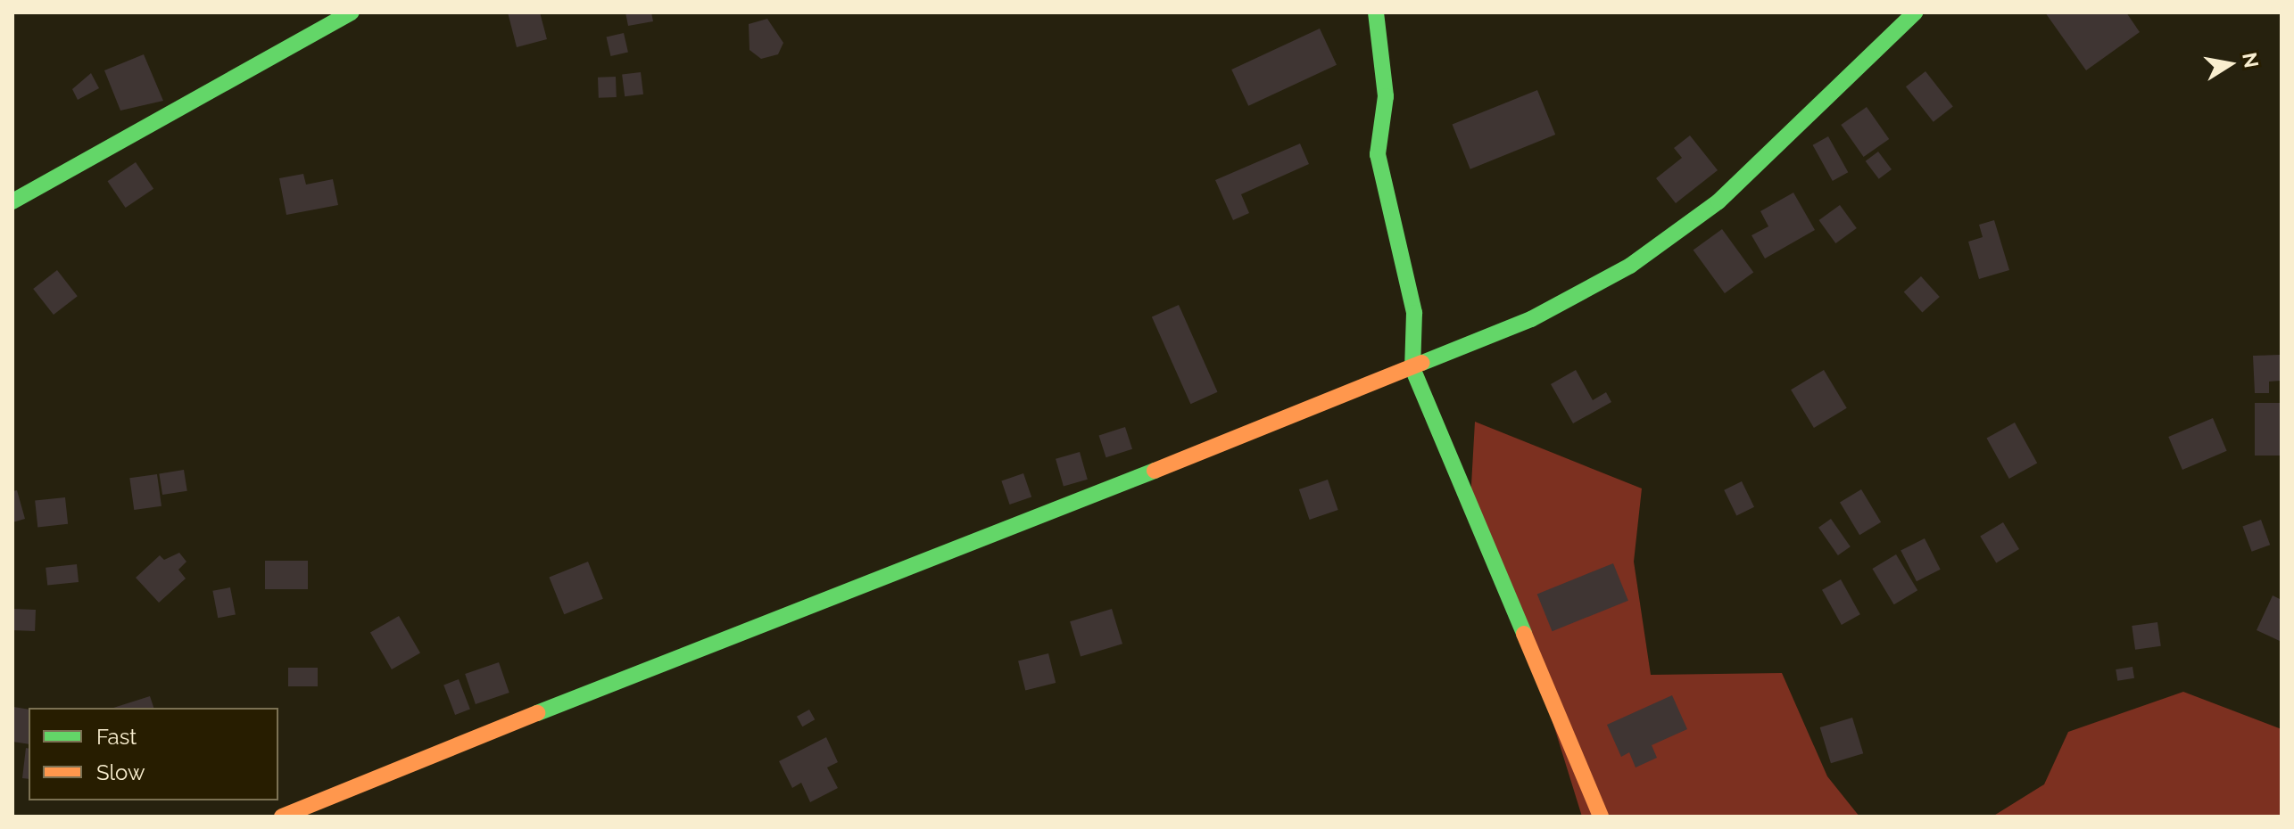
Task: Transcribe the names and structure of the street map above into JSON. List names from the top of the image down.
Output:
{
  "legend": ["Fast", "Slow"],
  "north": "right"
}
